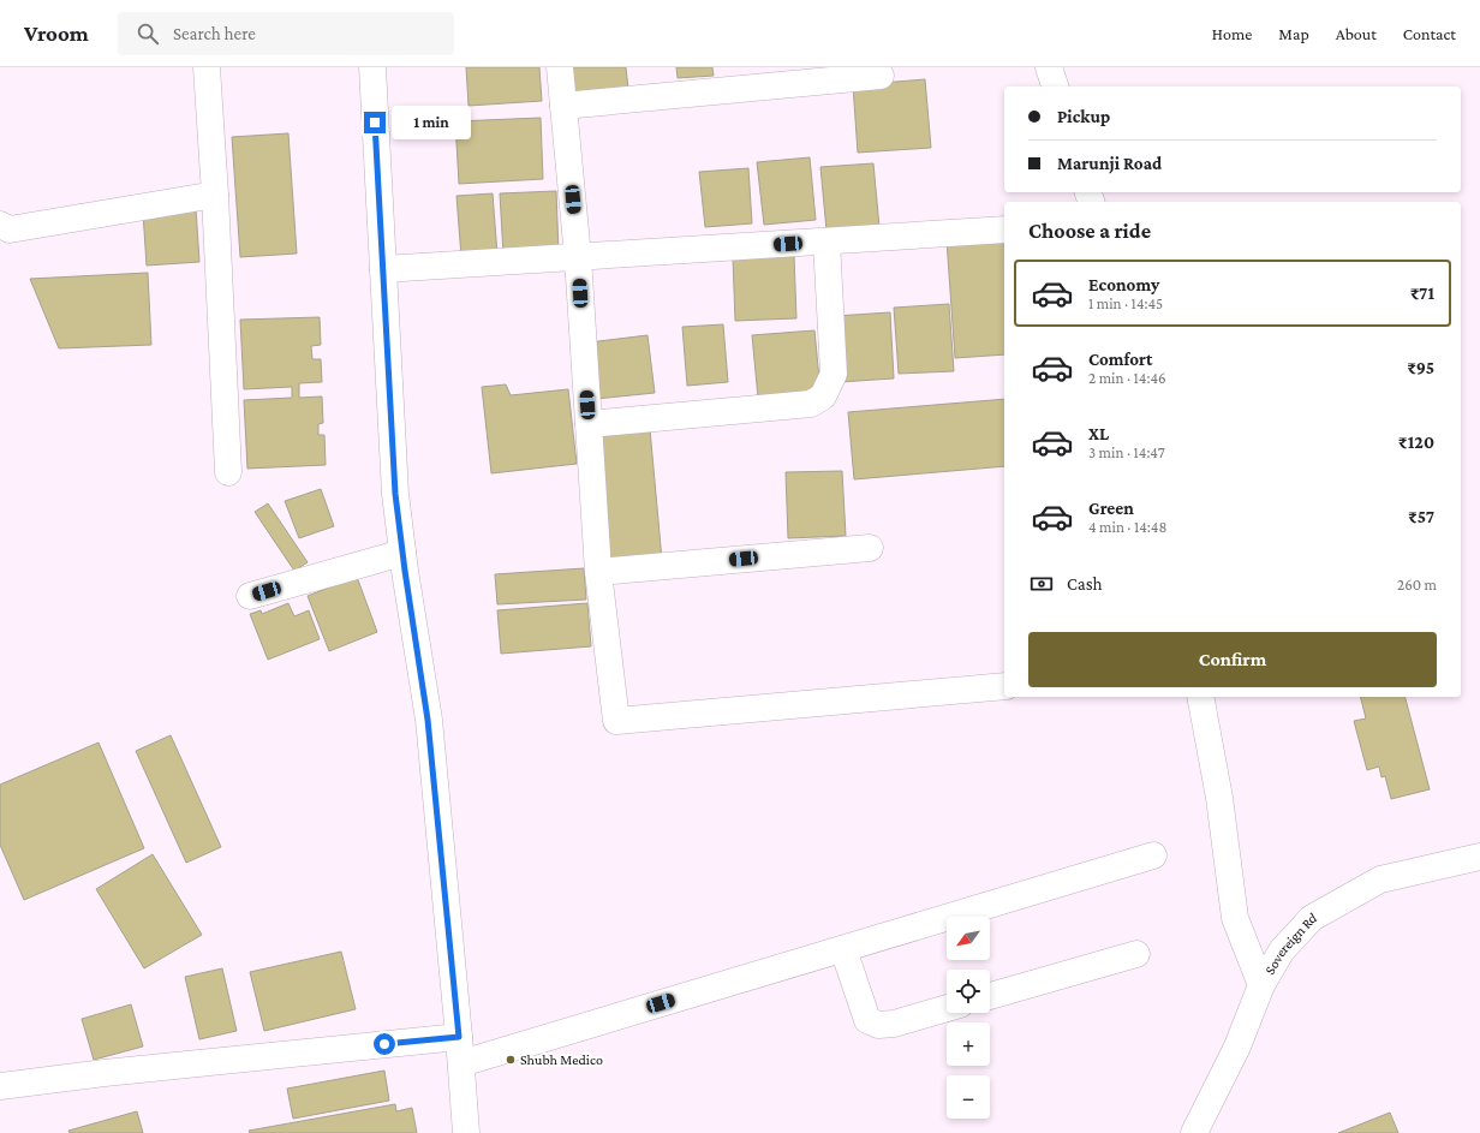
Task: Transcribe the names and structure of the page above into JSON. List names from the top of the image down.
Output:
{
  "streets": {
    "street": ["Sovereign Rd"]
  },
  "places": ["Shubh Medico"],
  "north": "bottom left",
  "page": {
    "header": "Vroom",
    "search": "Search here",
    "nav": [
      "Home",
      "Map",
      "About",
      "Contact"
    ],
    "banner": ["Pickup", "Marunji Road"],
    "bubble": "1 min",
    "heading": "Choose a ride",
    "list": [
      {
        "name": "Economy",
        "note": "1 min · 14:45",
        "value": "₹71"
      },
      {
        "name": "Comfort",
        "note": "2 min · 14:46",
        "value": "₹95"
      },
      {
        "name": "XL",
        "note": "3 min · 14:47",
        "value": "₹120"
      },
      {
        "name": "Green",
        "note": "4 min · 14:48",
        "value": "₹57"
      }
    ],
    "pay": ["Cash", "260 m"],
    "buttons": "Confirm",
    "map_buttons": ["+", "−"]
  }
}
